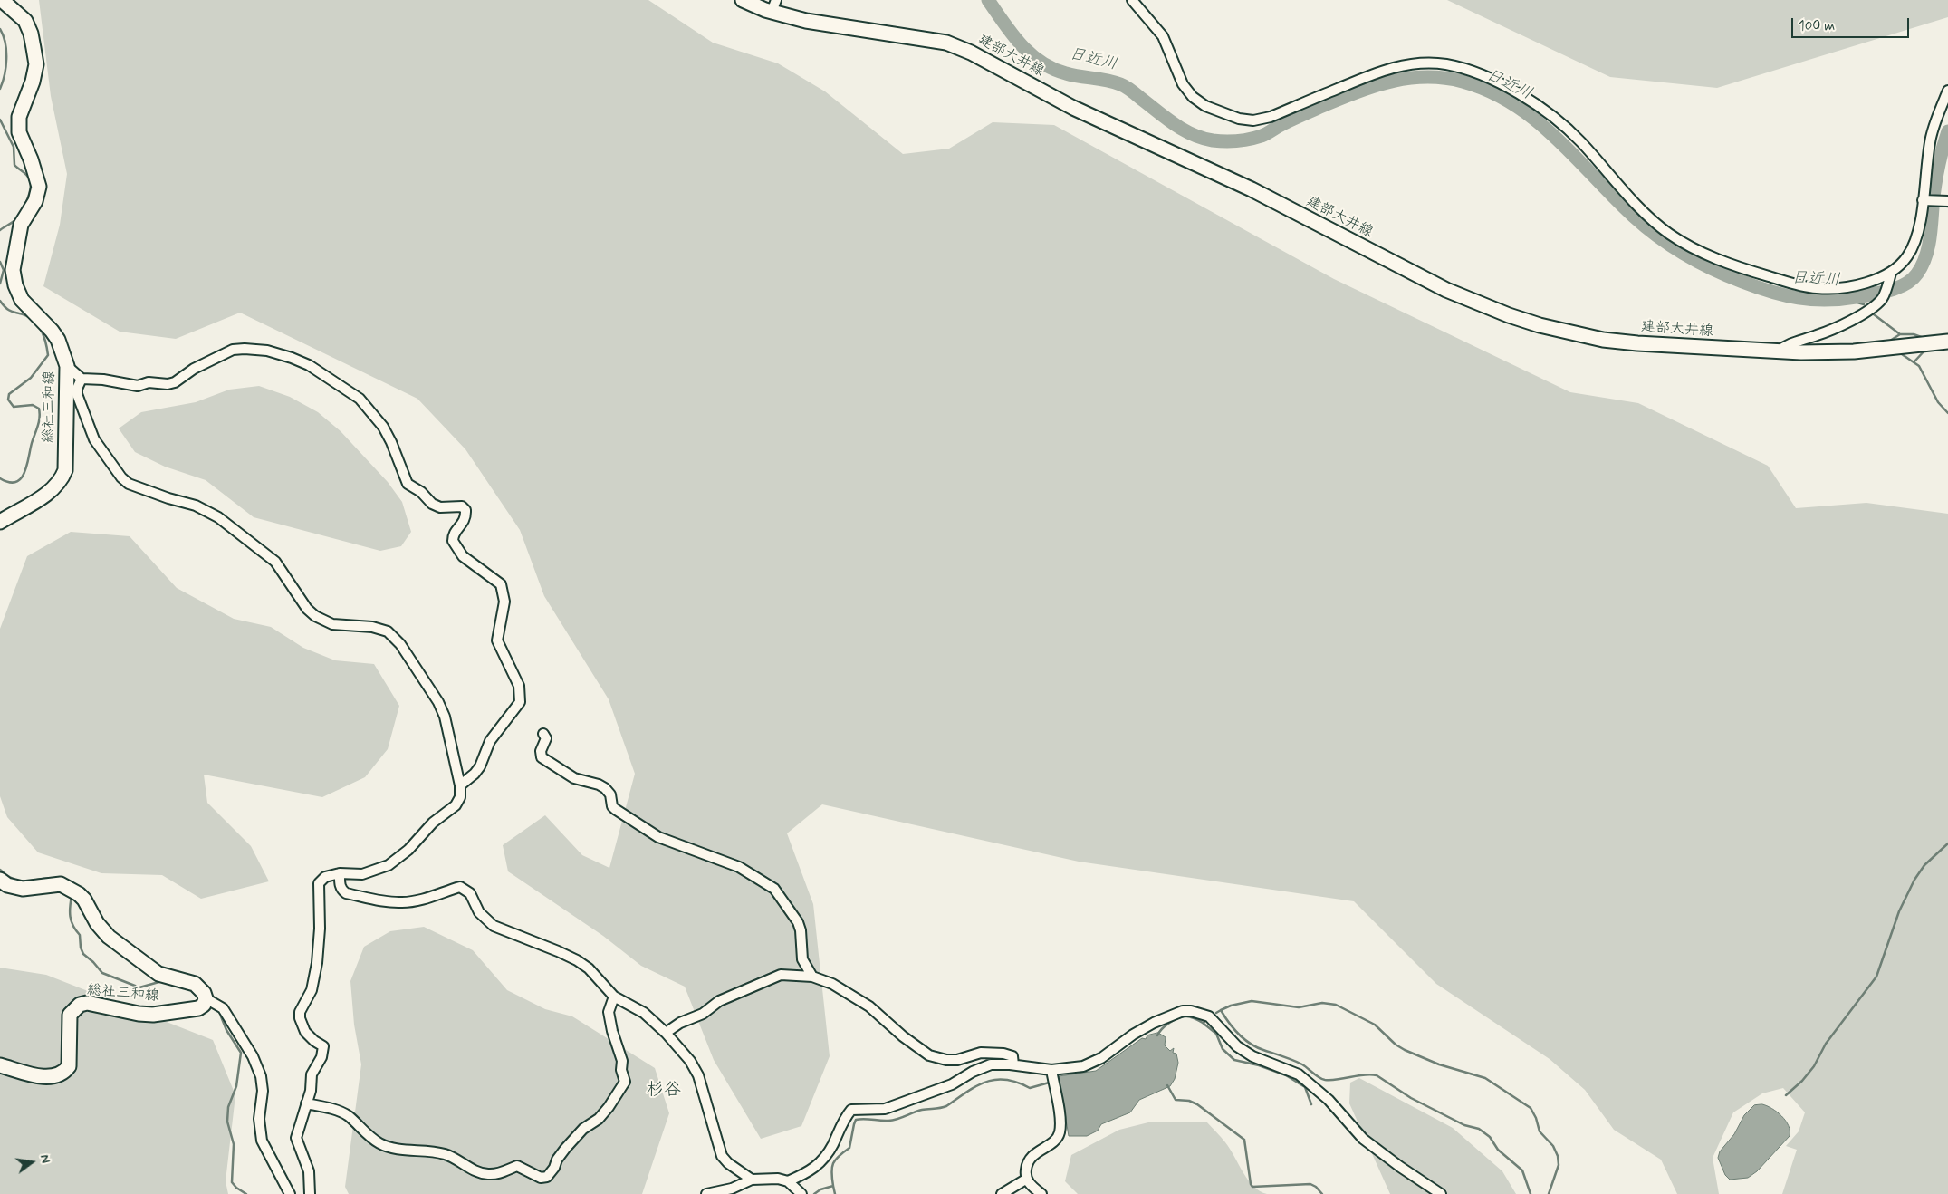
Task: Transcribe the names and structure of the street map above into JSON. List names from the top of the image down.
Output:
{
  "streets": {
    "main road": ["建部大井線", "総社三和線"]
  },
  "districts": ["杉谷"],
  "water": ["日近川"],
  "scale_bar": "100 m",
  "north": "right"
}
